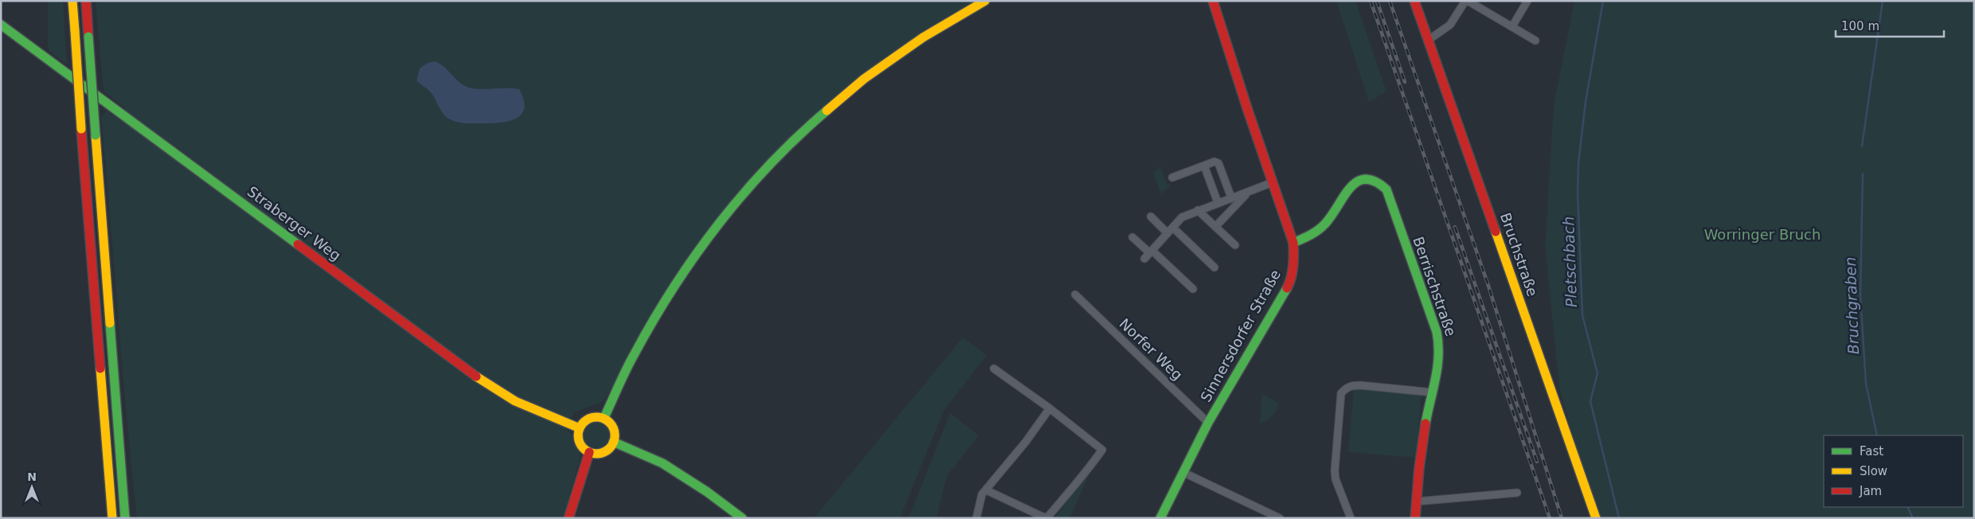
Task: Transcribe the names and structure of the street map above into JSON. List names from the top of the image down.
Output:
{
  "streets": {
    "main road": [
      "Straberger Weg",
      "Bruchstraße",
      "Berrischstraße",
      "Sinnersdorfer Straße"
    ],
    "street": ["Norfer Weg"]
  },
  "crossings": [
    ["Berrischstraße", "Sinnersdorfer Straße"],
    ["Sinnersdorfer Straße", "Norfer Weg"]
  ],
  "water": ["Pletschbach", "Bruchgraben"],
  "parks": ["Worringer Bruch"],
  "legend": ["Fast", "Slow", "Jam"],
  "scale_bar": "100 m",
  "north": "top"
}
